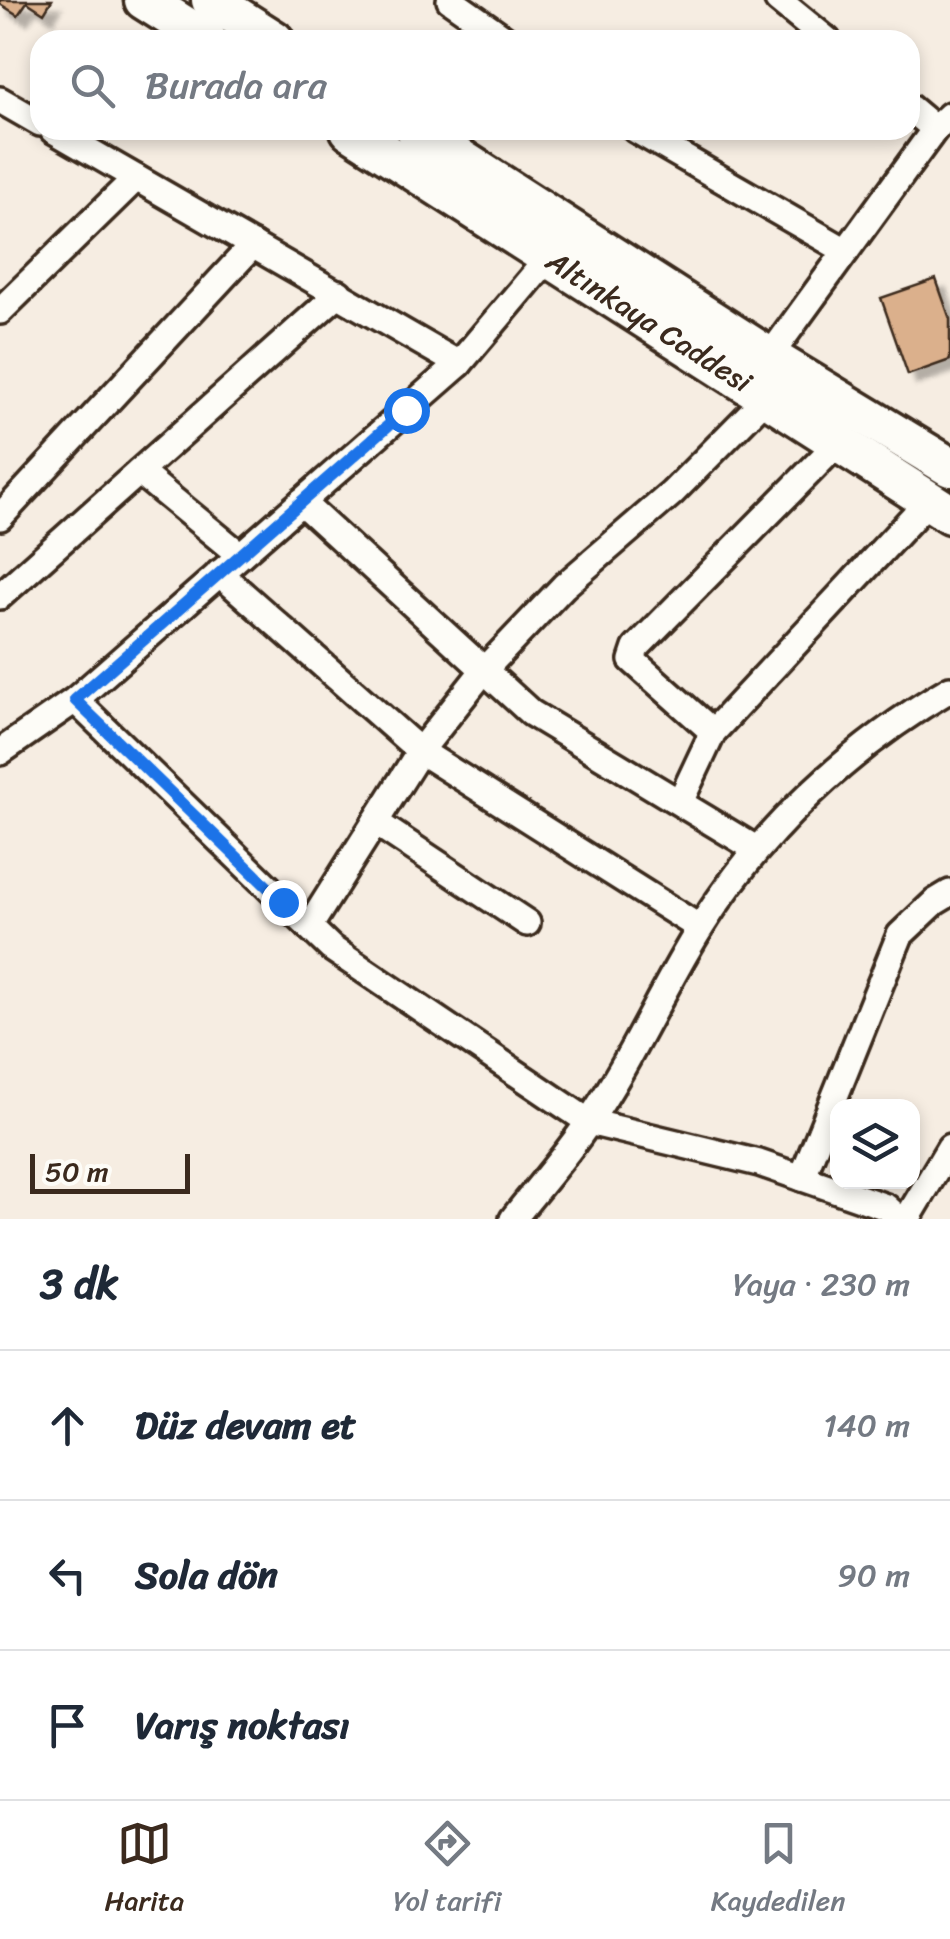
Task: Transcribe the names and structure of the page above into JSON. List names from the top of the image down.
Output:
{
  "streets": {
    "highway": ["Altınkaya Caddesi"]
  },
  "scale_bar": "50 m",
  "page": {
    "search": "Burada ara",
    "scale": "50 m",
    "heading": ["3 dk", "Yaya · 230 m"],
    "list": [
      ["Düz devam et", "140 m"],
      ["Sola dön", "90 m"],
      "Varış noktası"
    ],
    "nav": ["Harita", "Yol tarifi", "Kaydedilen"]
  }
}
